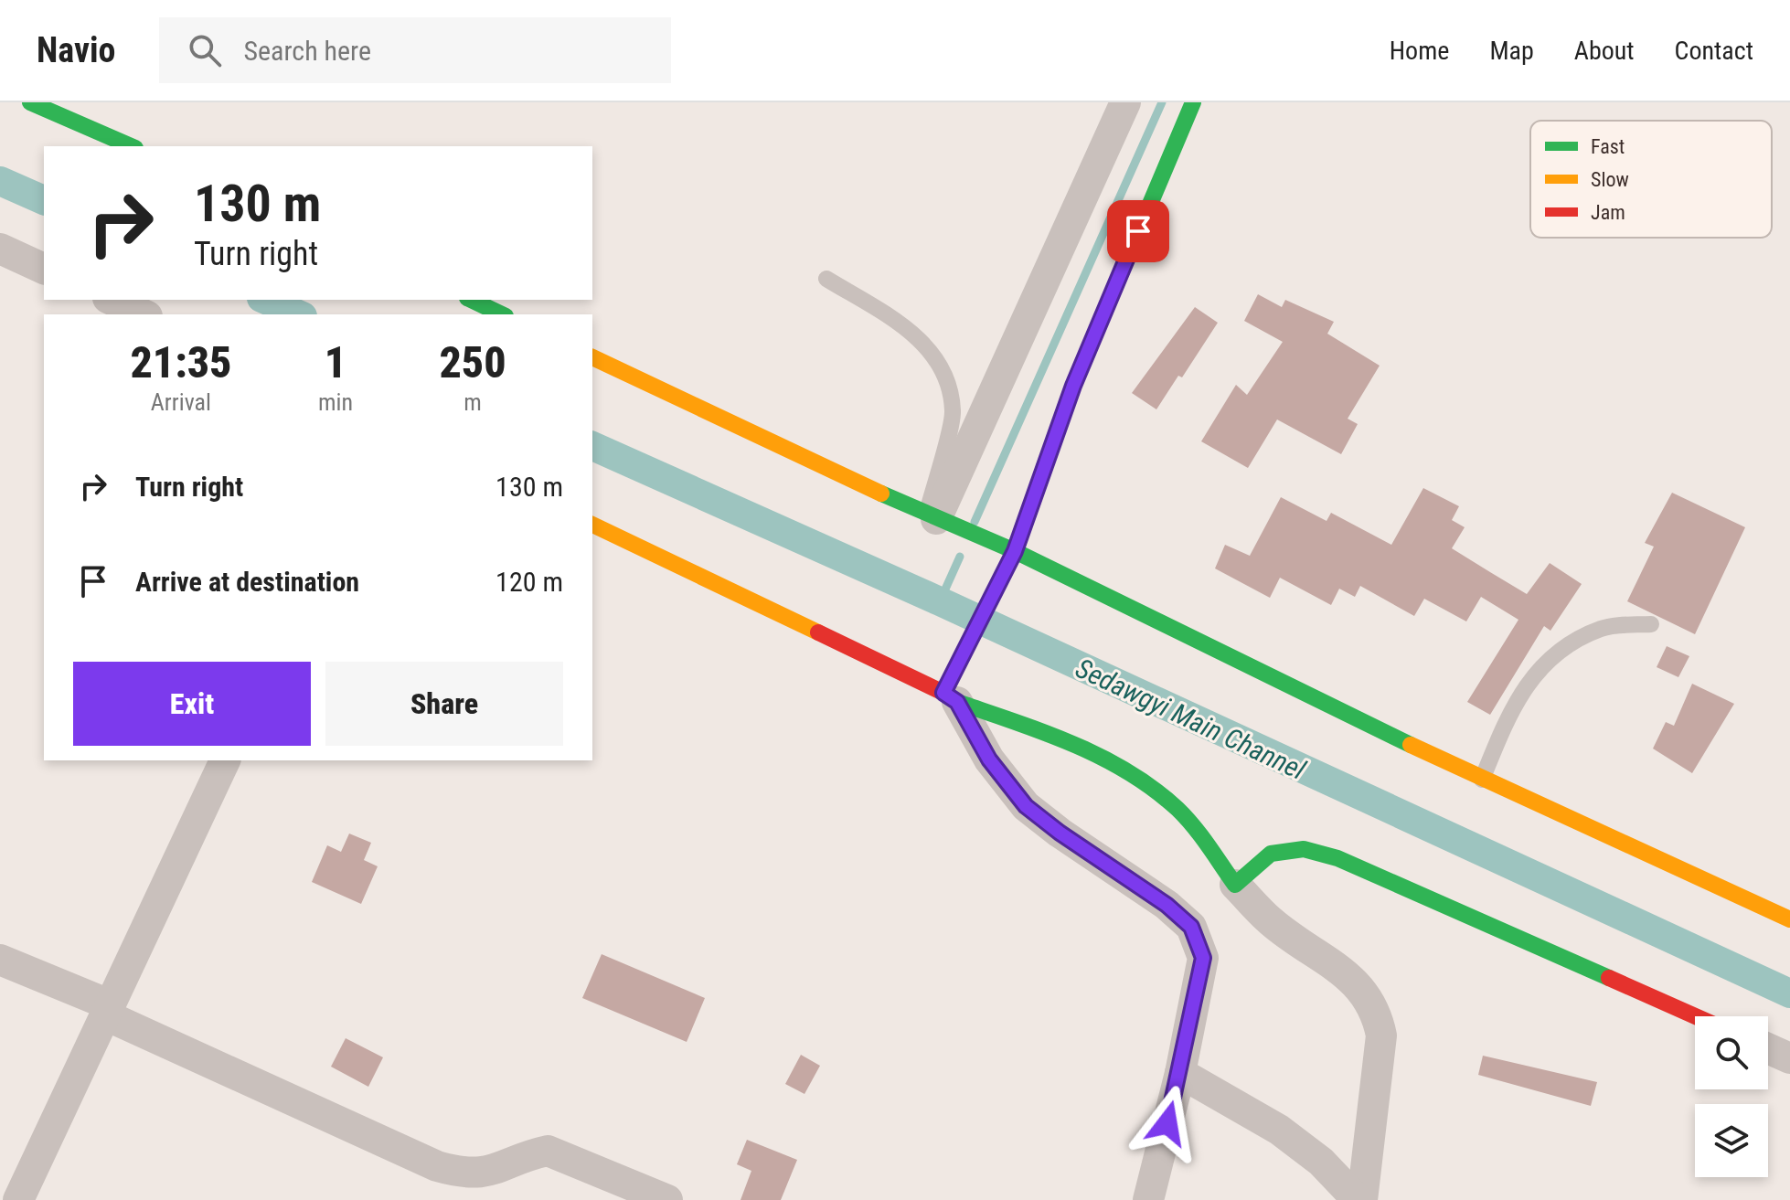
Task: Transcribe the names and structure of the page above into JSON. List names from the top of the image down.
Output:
{
  "water": ["Sedawgyi Main Channel"],
  "legend": ["Fast", "Slow", "Jam"],
  "page": {
    "header": "Navio",
    "search": "Search here",
    "nav": [
      "Home",
      "Map",
      "About",
      "Contact"
    ],
    "turn": ["130 m", "Turn right"],
    "eta": [
      "21:35",
      "Arrival",
      "1",
      "min",
      "250",
      "m"
    ],
    "list": [
      {
        "name": "Turn right",
        "value": "130 m"
      },
      {
        "name": "Arrive at destination",
        "value": "120 m"
      }
    ],
    "buttons": ["Exit", "Share"]
  }
}
